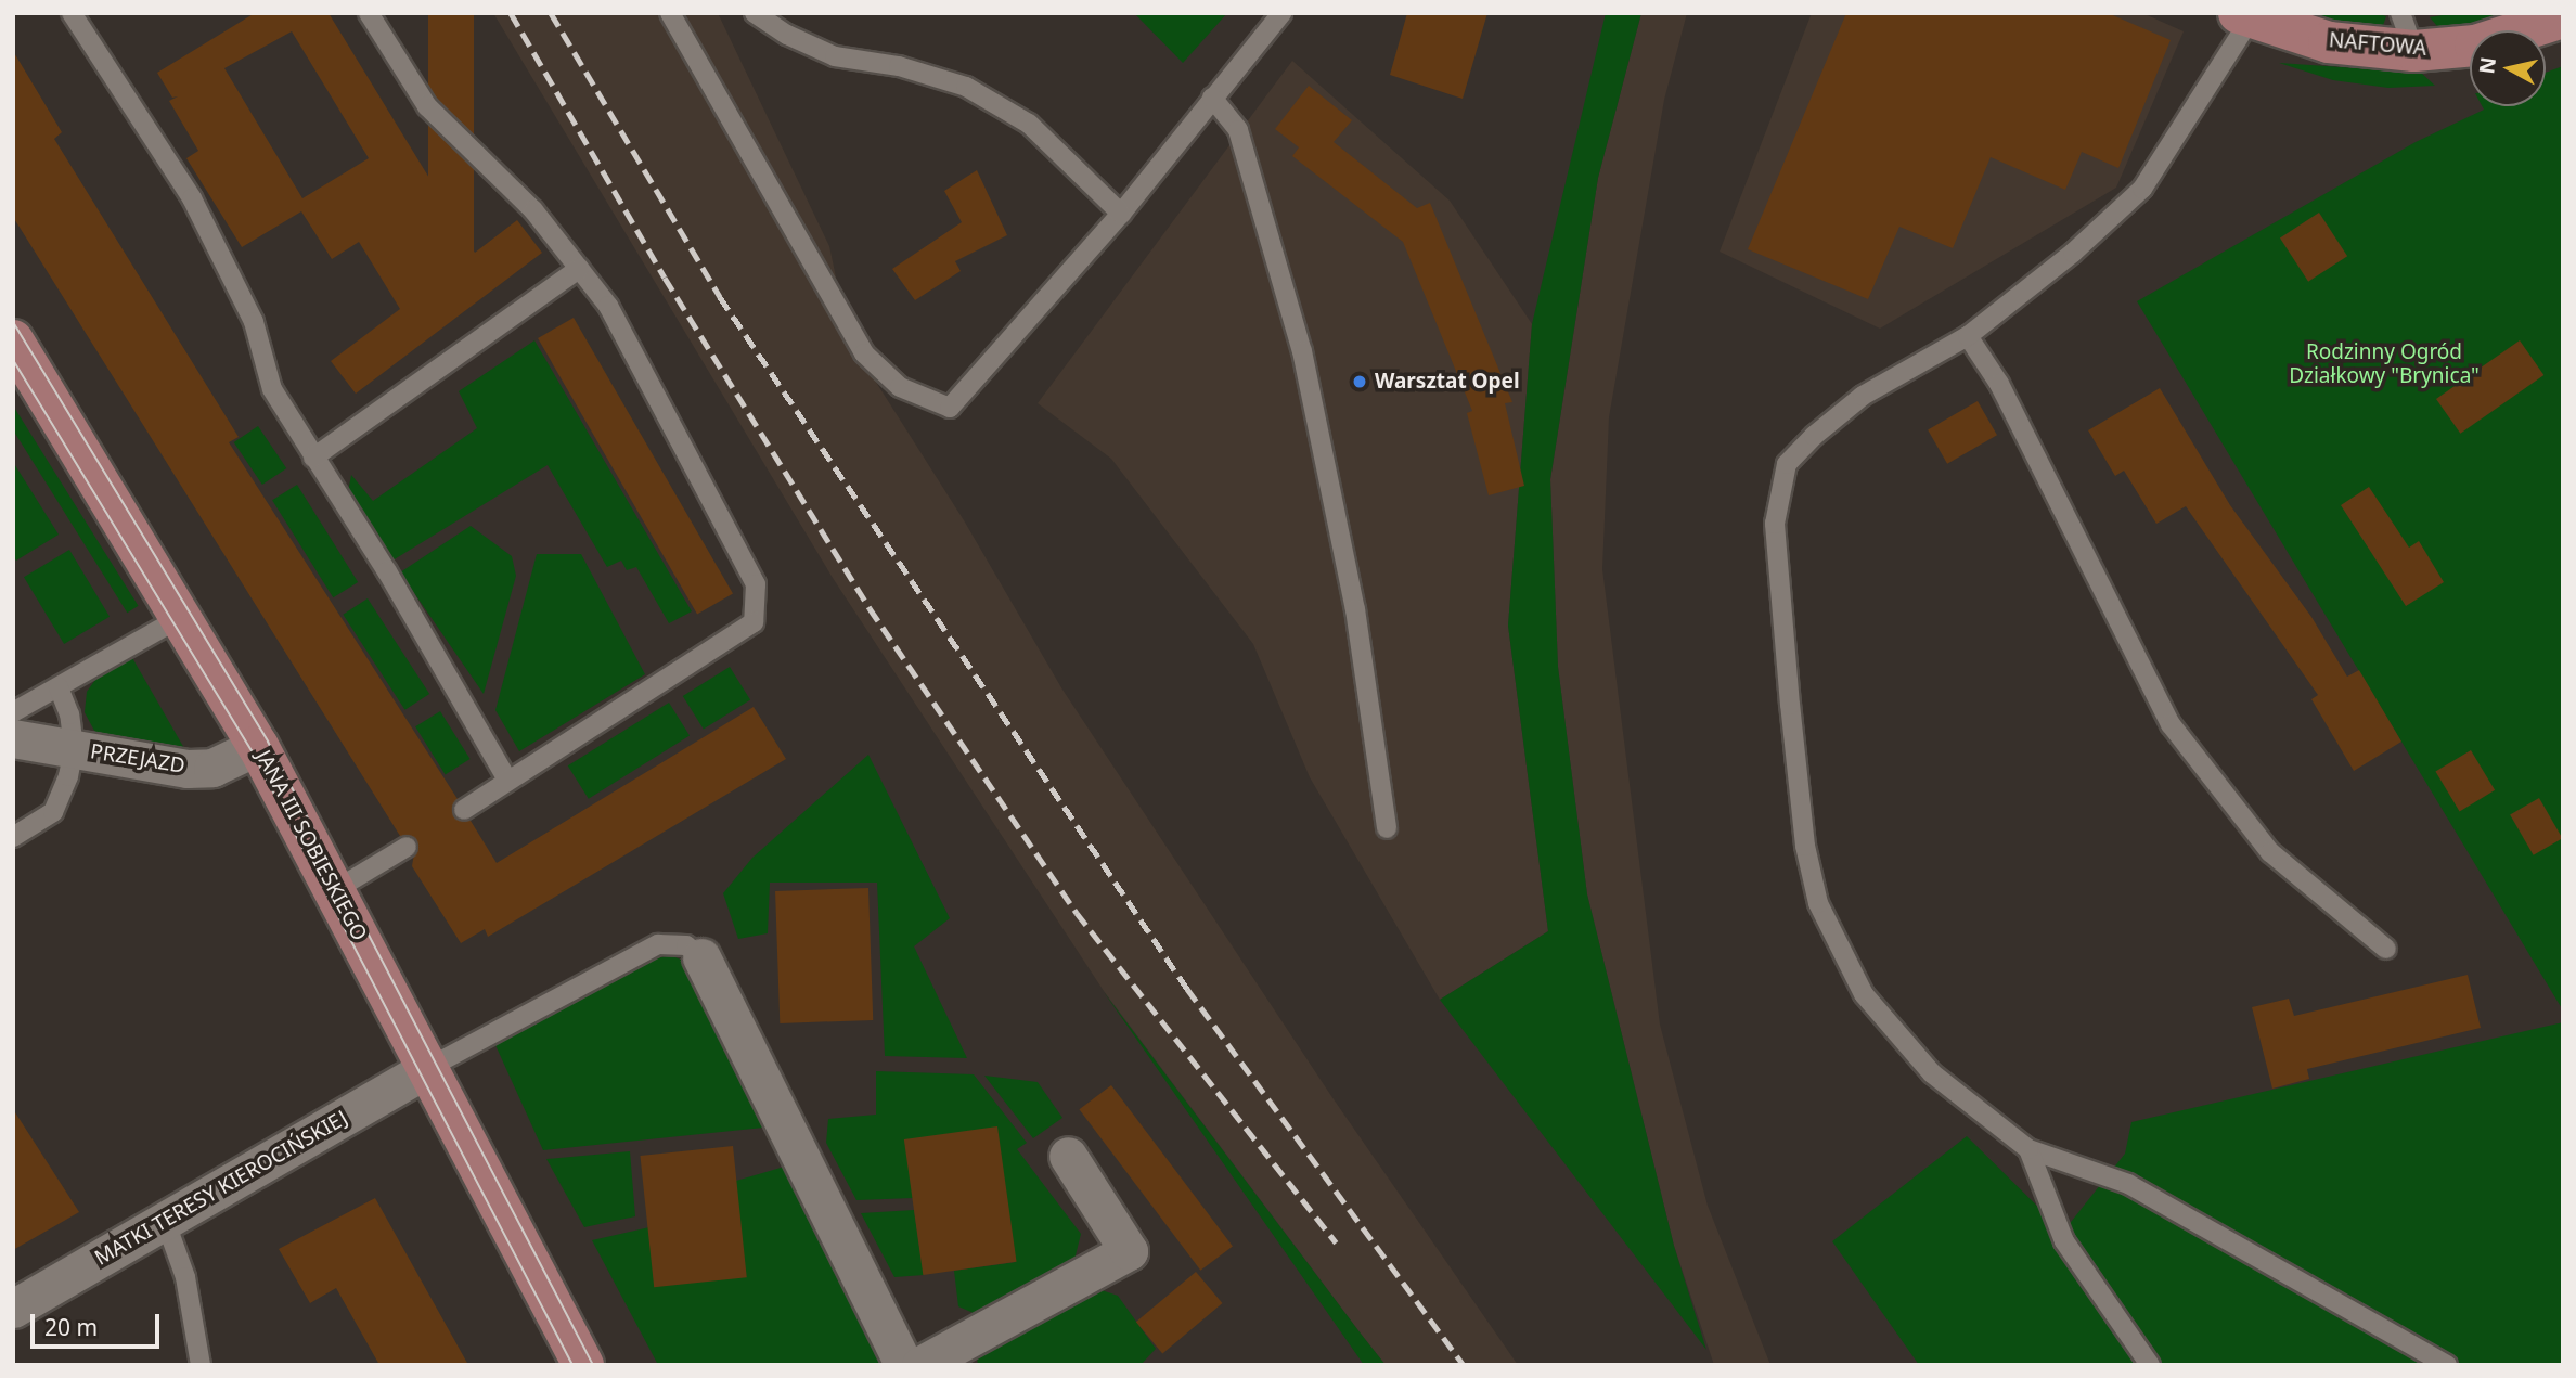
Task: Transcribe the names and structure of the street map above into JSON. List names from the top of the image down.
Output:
{
  "streets": {
    "street": [
      "NAFTOWA",
      "PRZEJAZD",
      "JANA III SOBIESKIEGO",
      "MATKI TERESY KIEROCIŃSKIEJ"
    ]
  },
  "crossings": [
    ["PRZEJAZD", "JANA III SOBIESKIEGO"],
    ["JANA III SOBIESKIEGO", "MATKI TERESY KIEROCIŃSKIEJ"]
  ],
  "parks": ["Rodzinny Ogród Działkowy \"Brynica\""],
  "places": ["Warsztat Opel"],
  "scale_bar": "20 m",
  "north": "left"
}
